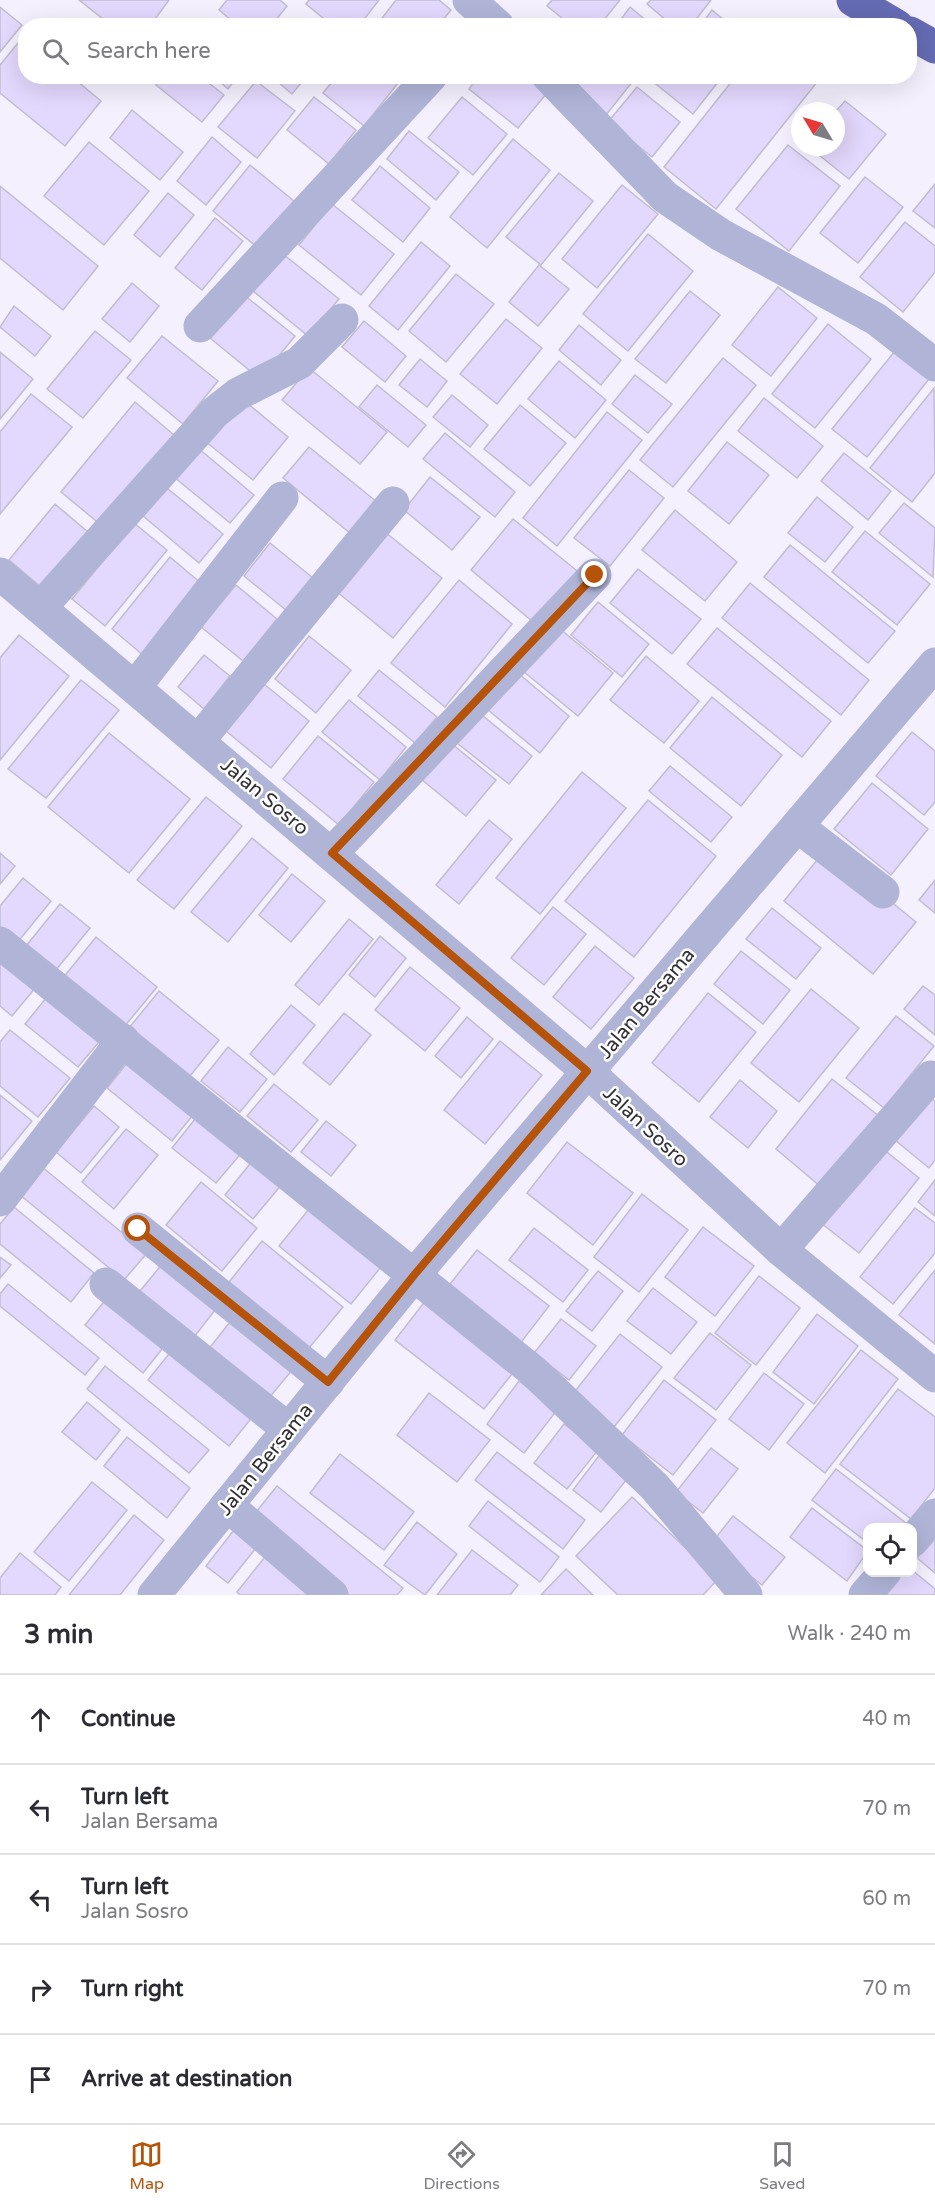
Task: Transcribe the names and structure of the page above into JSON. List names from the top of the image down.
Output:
{
  "streets": {
    "street": ["Jalan Sosro", "Jalan Bersama"]
  },
  "crossings": [
    ["Jalan Sosro", "Jalan Bersama"]
  ],
  "north": "top left",
  "page": {
    "search": "Search here",
    "heading": ["3 min", "Walk · 240 m"],
    "list": [
      ["Continue", "40 m"],
      ["Turn left", "Jalan Bersama", "70 m"],
      ["Turn left", "Jalan Sosro", "60 m"],
      ["Turn right", "70 m"],
      "Arrive at destination"
    ],
    "nav": ["Map", "Directions", "Saved"]
  }
}
